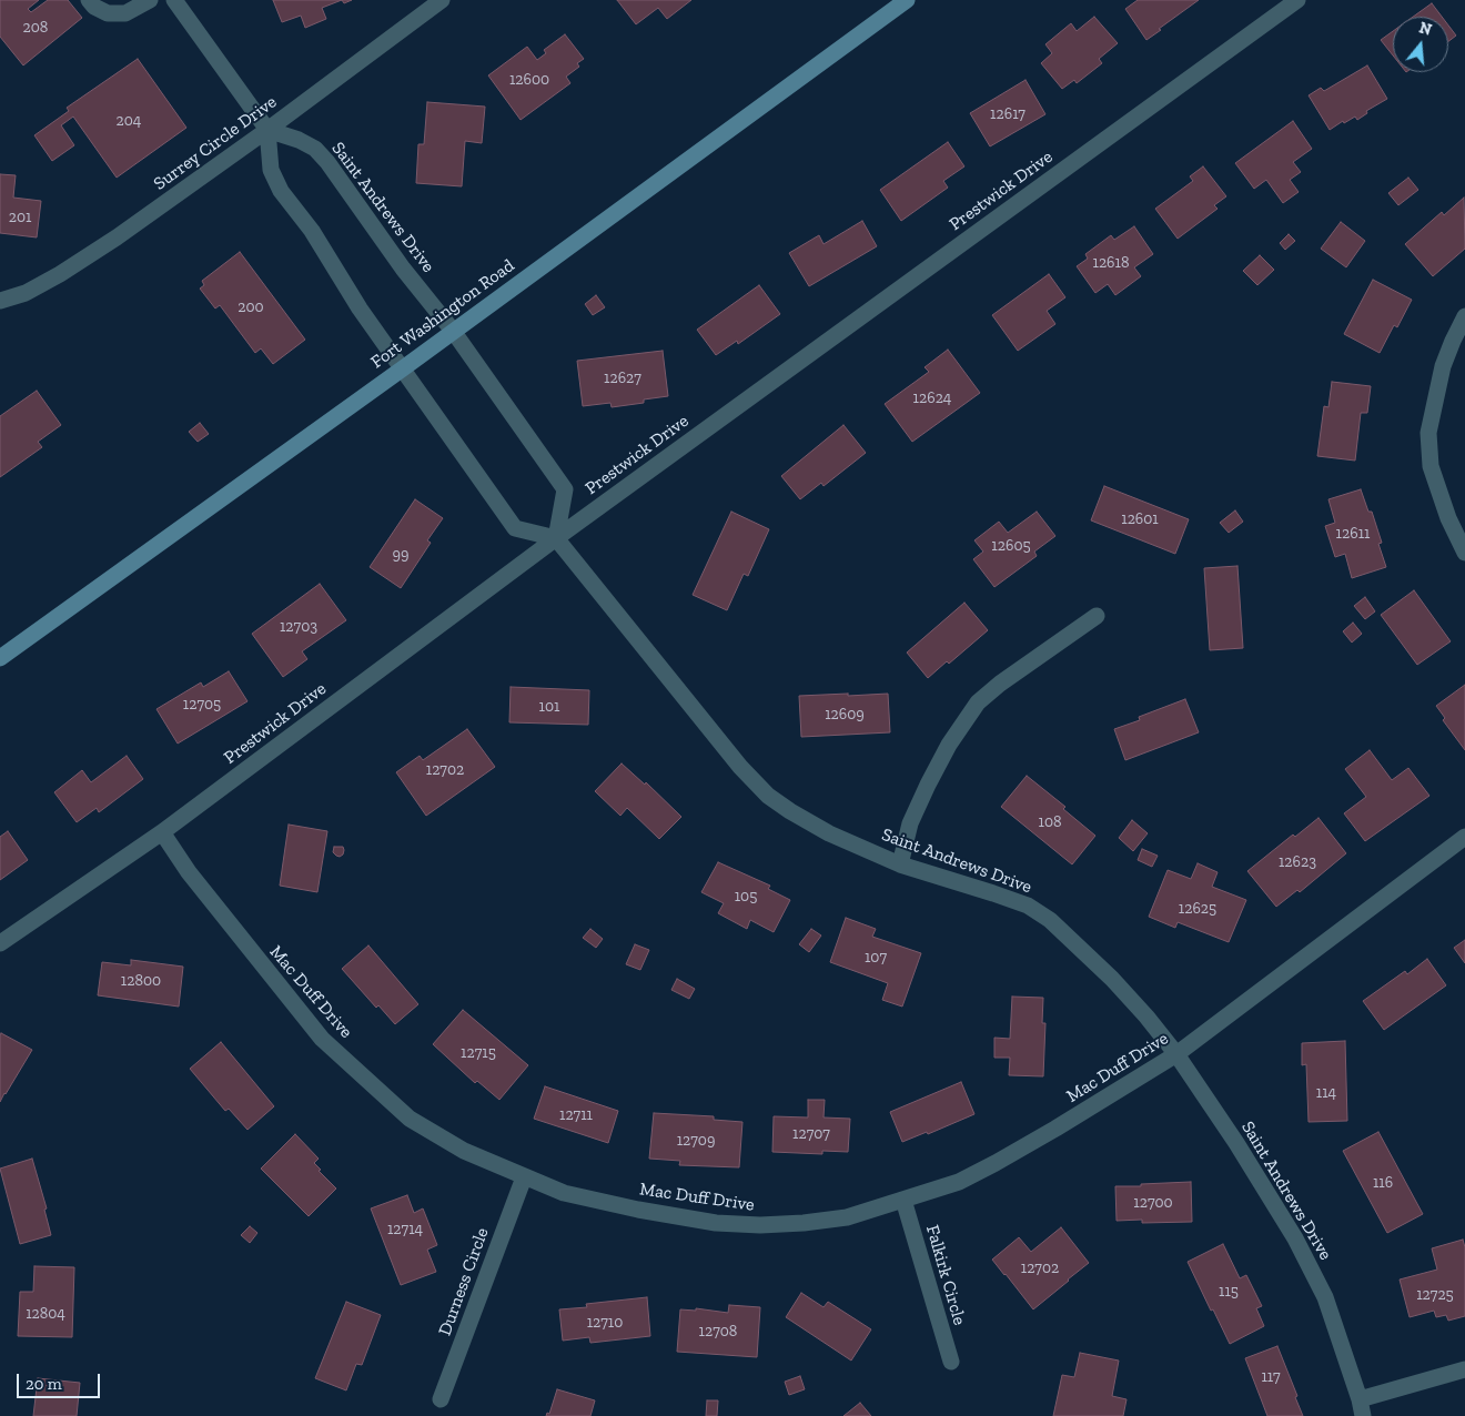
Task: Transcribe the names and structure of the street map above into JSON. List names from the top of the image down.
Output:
{
  "streets": {
    "main road": ["Fort Washington Road"],
    "street": [
      "Surrey Circle Drive",
      "Prestwick Drive",
      "Saint Andrews Drive",
      "Mac Duff Drive",
      "Falkirk Circle",
      "Durness Circle"
    ]
  },
  "crossings": [
    ["Surrey Circle Drive", "Saint Andrews Drive"],
    ["Prestwick Drive", "Saint Andrews Drive"],
    ["Prestwick Drive", "Mac Duff Drive"],
    ["Saint Andrews Drive", "Fort Washington Road"],
    ["Saint Andrews Drive", "Mac Duff Drive"],
    ["Mac Duff Drive", "Falkirk Circle"],
    ["Mac Duff Drive", "Durness Circle"]
  ],
  "house_numbers": [
    "208",
    "12600",
    "12617",
    "204",
    "201",
    "12618",
    "200",
    "12627",
    "12624",
    "12601",
    "12611",
    "12605",
    "99",
    "12703",
    "12705",
    "101",
    "12609",
    "12702",
    "108",
    "12623",
    "105",
    "12625",
    "107",
    "12800",
    "12715",
    "114",
    "12711",
    "12707",
    "12709",
    "116",
    "12700",
    "12714",
    "12702",
    "115",
    "12725",
    "12804",
    "12710",
    "12708",
    "117"
  ],
  "scale_bar": "20 m",
  "north": "top"
}
